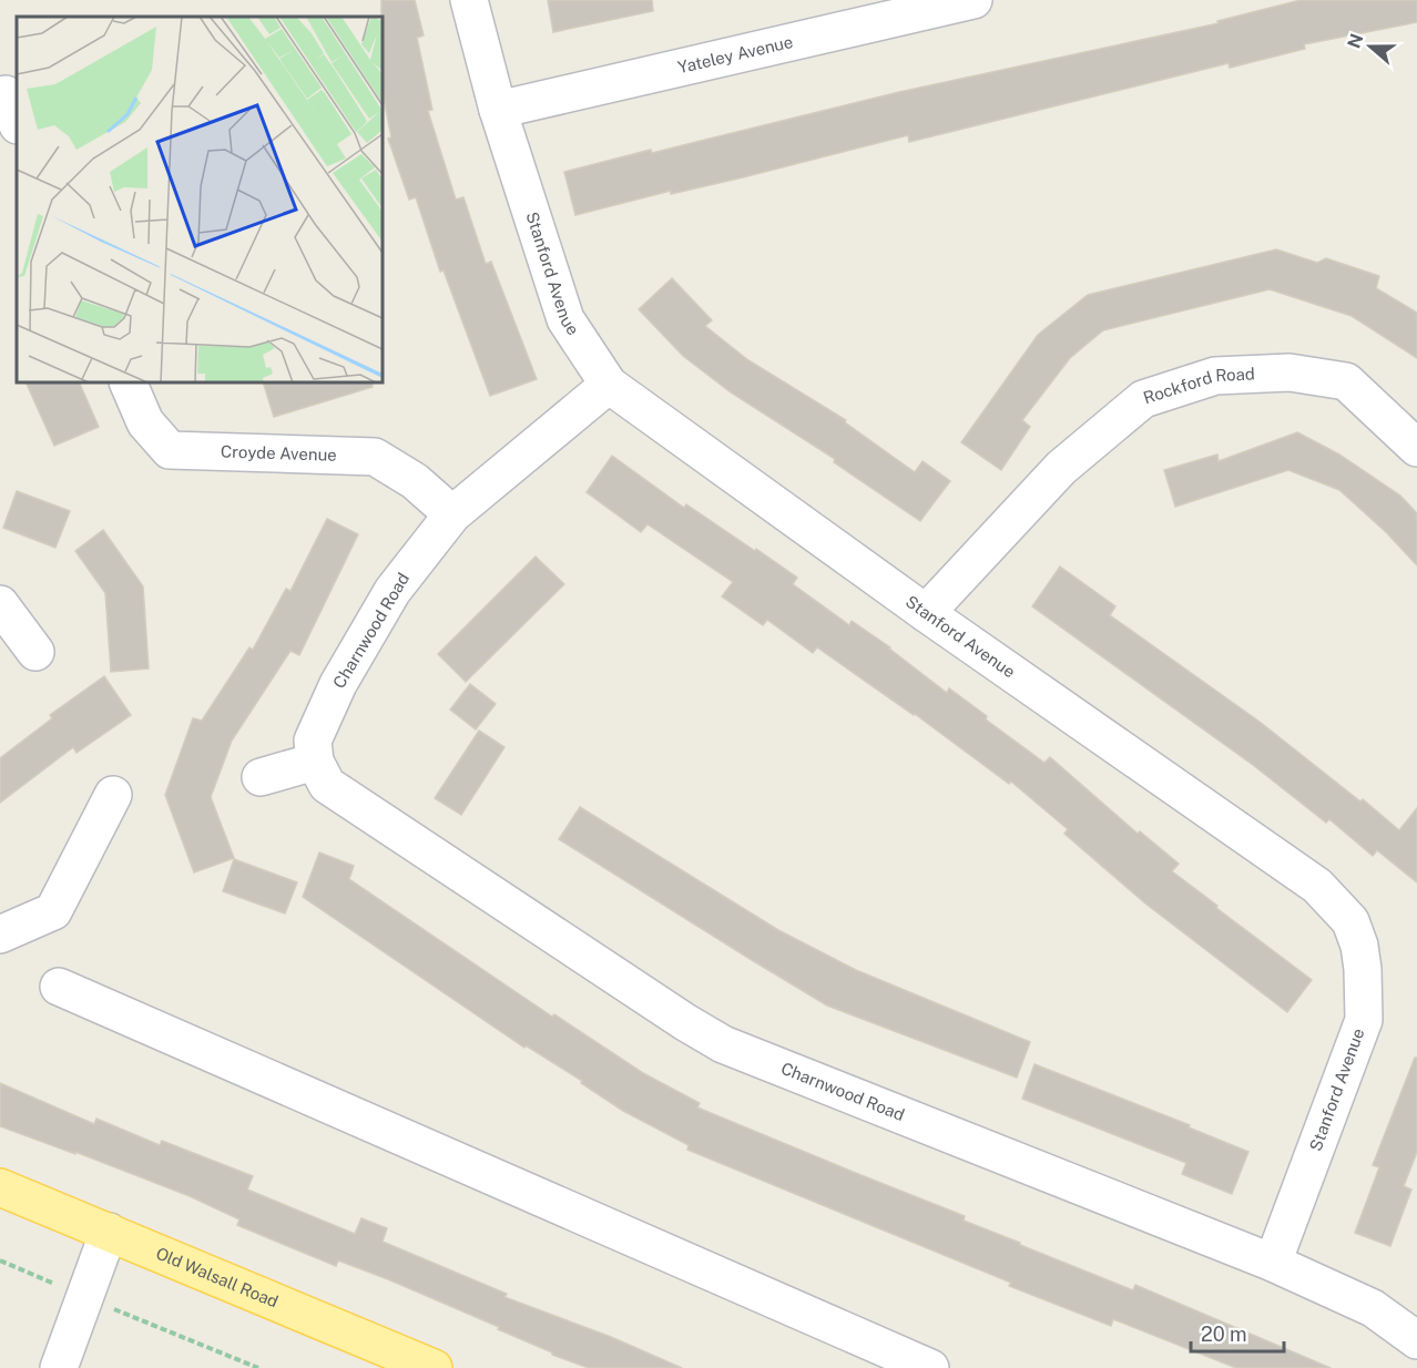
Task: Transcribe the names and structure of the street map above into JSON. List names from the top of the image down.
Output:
{
  "streets": {
    "main road": ["Old Walsall Road"],
    "street": [
      "Yateley Avenue",
      "Stanford Avenue",
      "Rockford Road",
      "Croyde Avenue",
      "Charnwood Road"
    ]
  },
  "crossings": [
    ["Yateley Avenue", "Stanford Avenue"],
    ["Stanford Avenue", "Rockford Road"],
    ["Stanford Avenue", "Charnwood Road"],
    ["Croyde Avenue", "Charnwood Road"]
  ],
  "scale_bar": "20 m",
  "north": "left"
}
